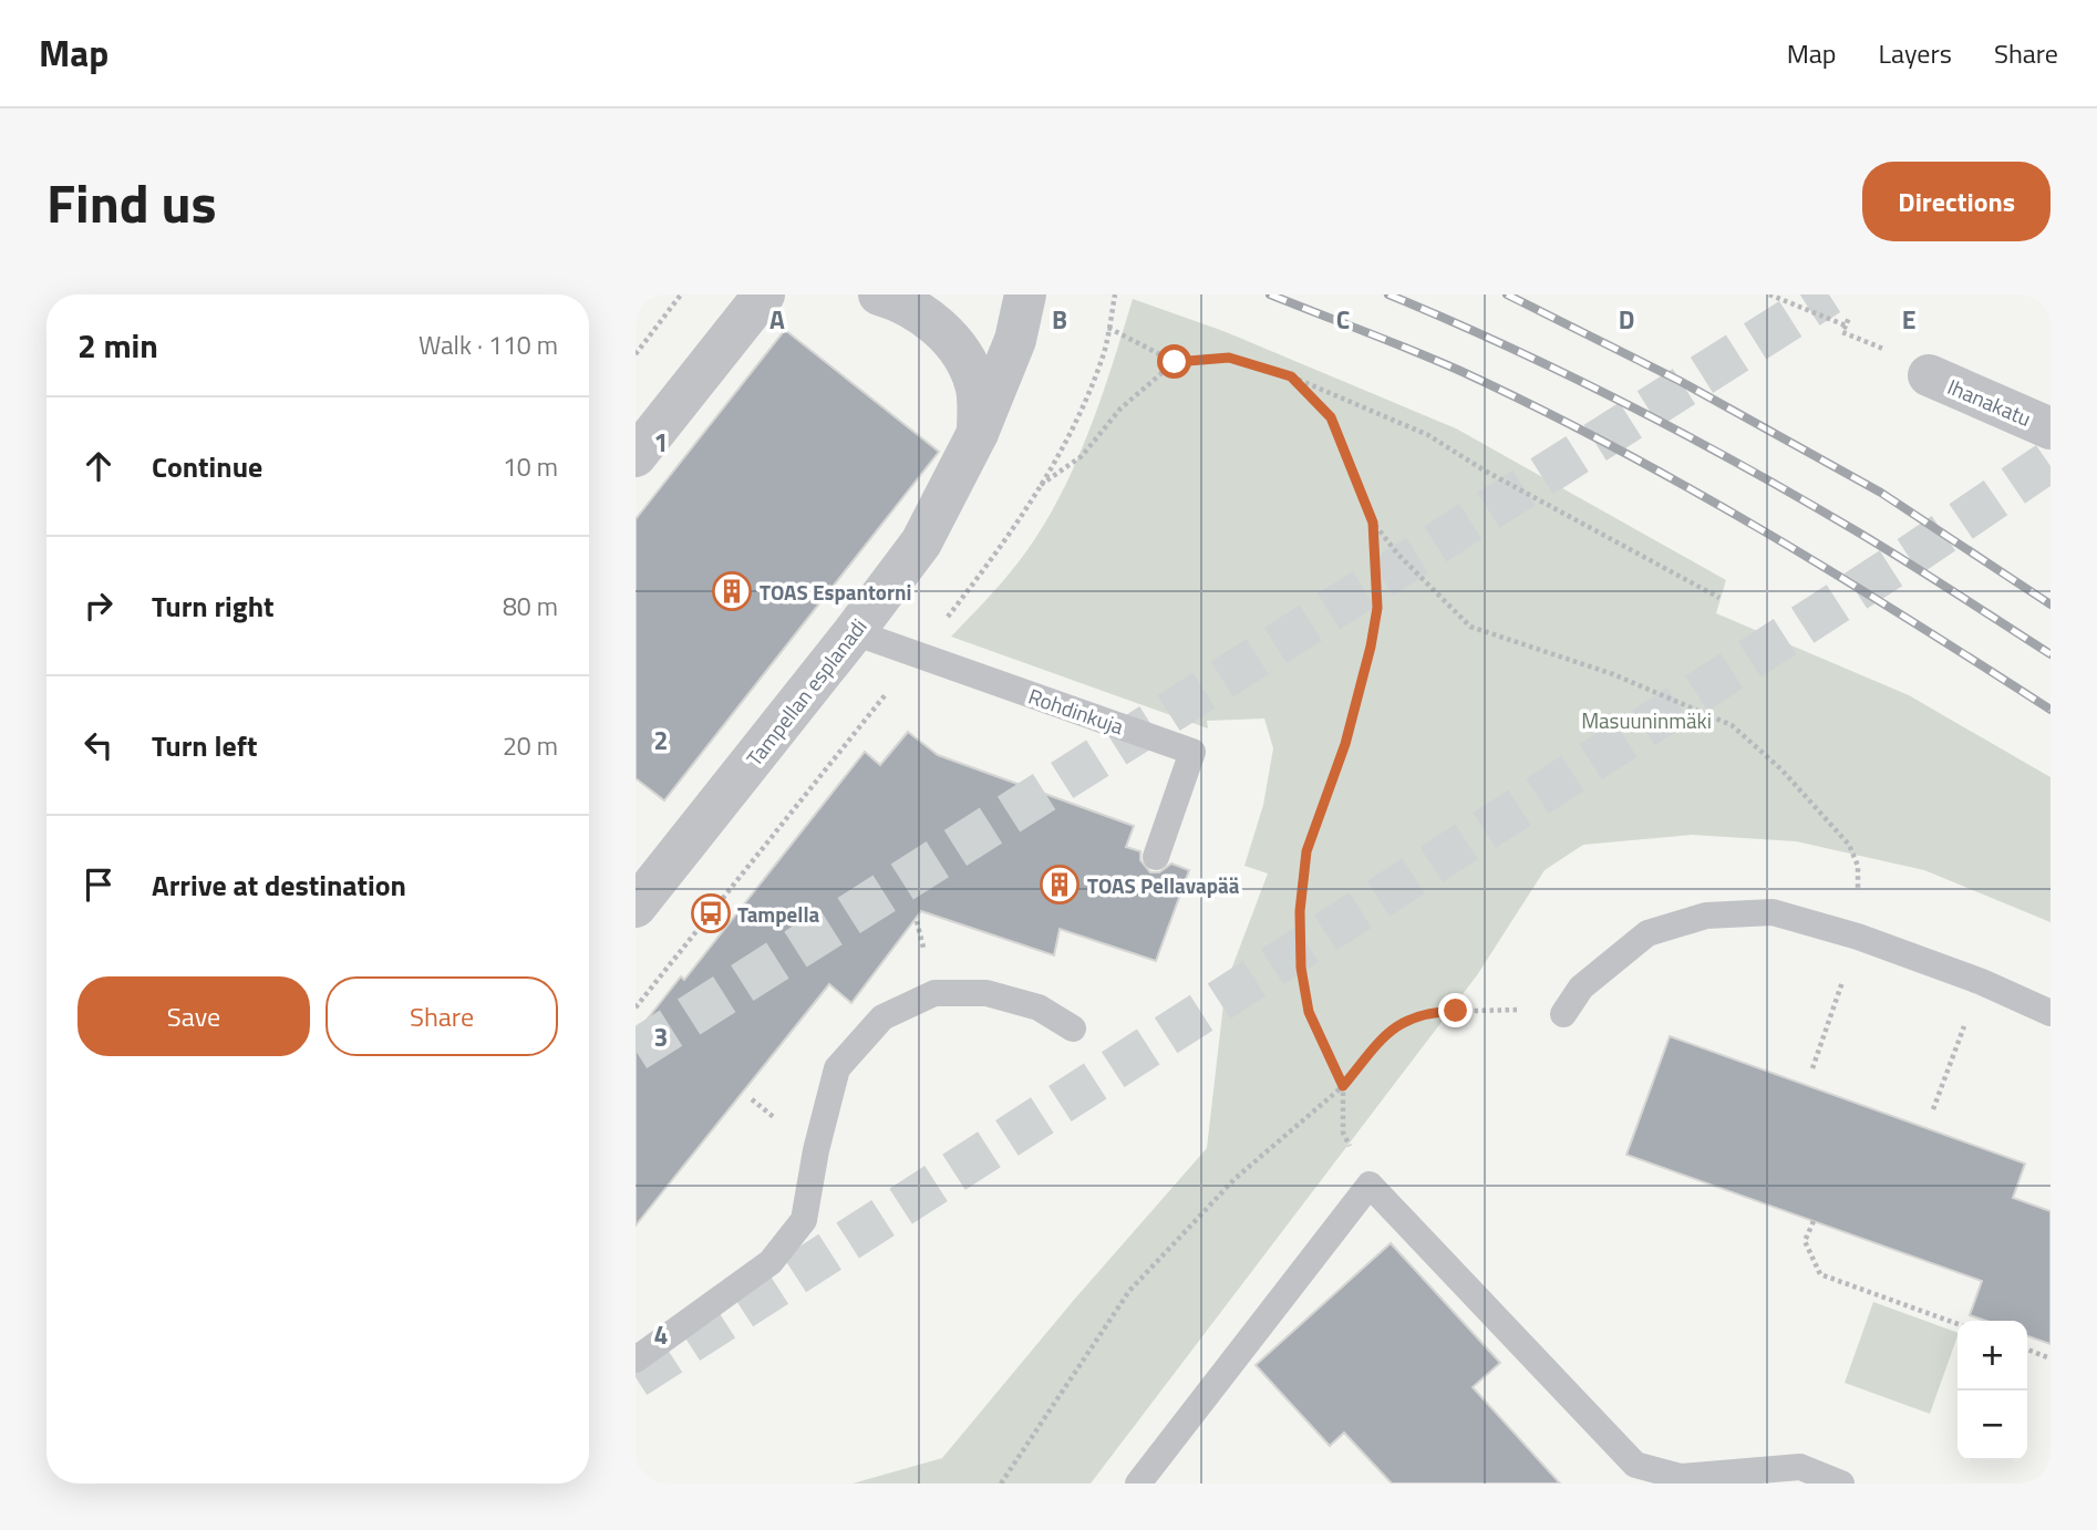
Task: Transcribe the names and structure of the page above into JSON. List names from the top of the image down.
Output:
{
  "streets": {
    "street": ["Ihanakatu", "Tampellan esplanadi"],
    "lane": ["Rohdinkuja"]
  },
  "crossings": [
    ["Tampellan esplanadi", "Rohdinkuja"]
  ],
  "parks": ["Masuuninmäki"],
  "places": {
    "building": ["TOAS Espantorni", "TOAS Pellavapää"],
    "bus stop": ["Tampella"]
  },
  "page": {
    "header": "Map",
    "nav": ["Map", "Layers", "Share"],
    "title": "Find us",
    "buttons": [
      "Directions",
      ["Save", "Share"]
    ],
    "heading": ["2 min", "Walk · 110 m"],
    "list": [
      ["Continue", "10 m"],
      ["Turn right", "80 m"],
      ["Turn left", "20 m"],
      "Arrive at destination"
    ],
    "map_buttons": ["+", "−"]
  },
  "grid": {
    "columns": [
      "A",
      "B",
      "C",
      "D",
      "E"
    ],
    "rows": [
      "1",
      "2",
      "3",
      "4"
    ]
  }
}
